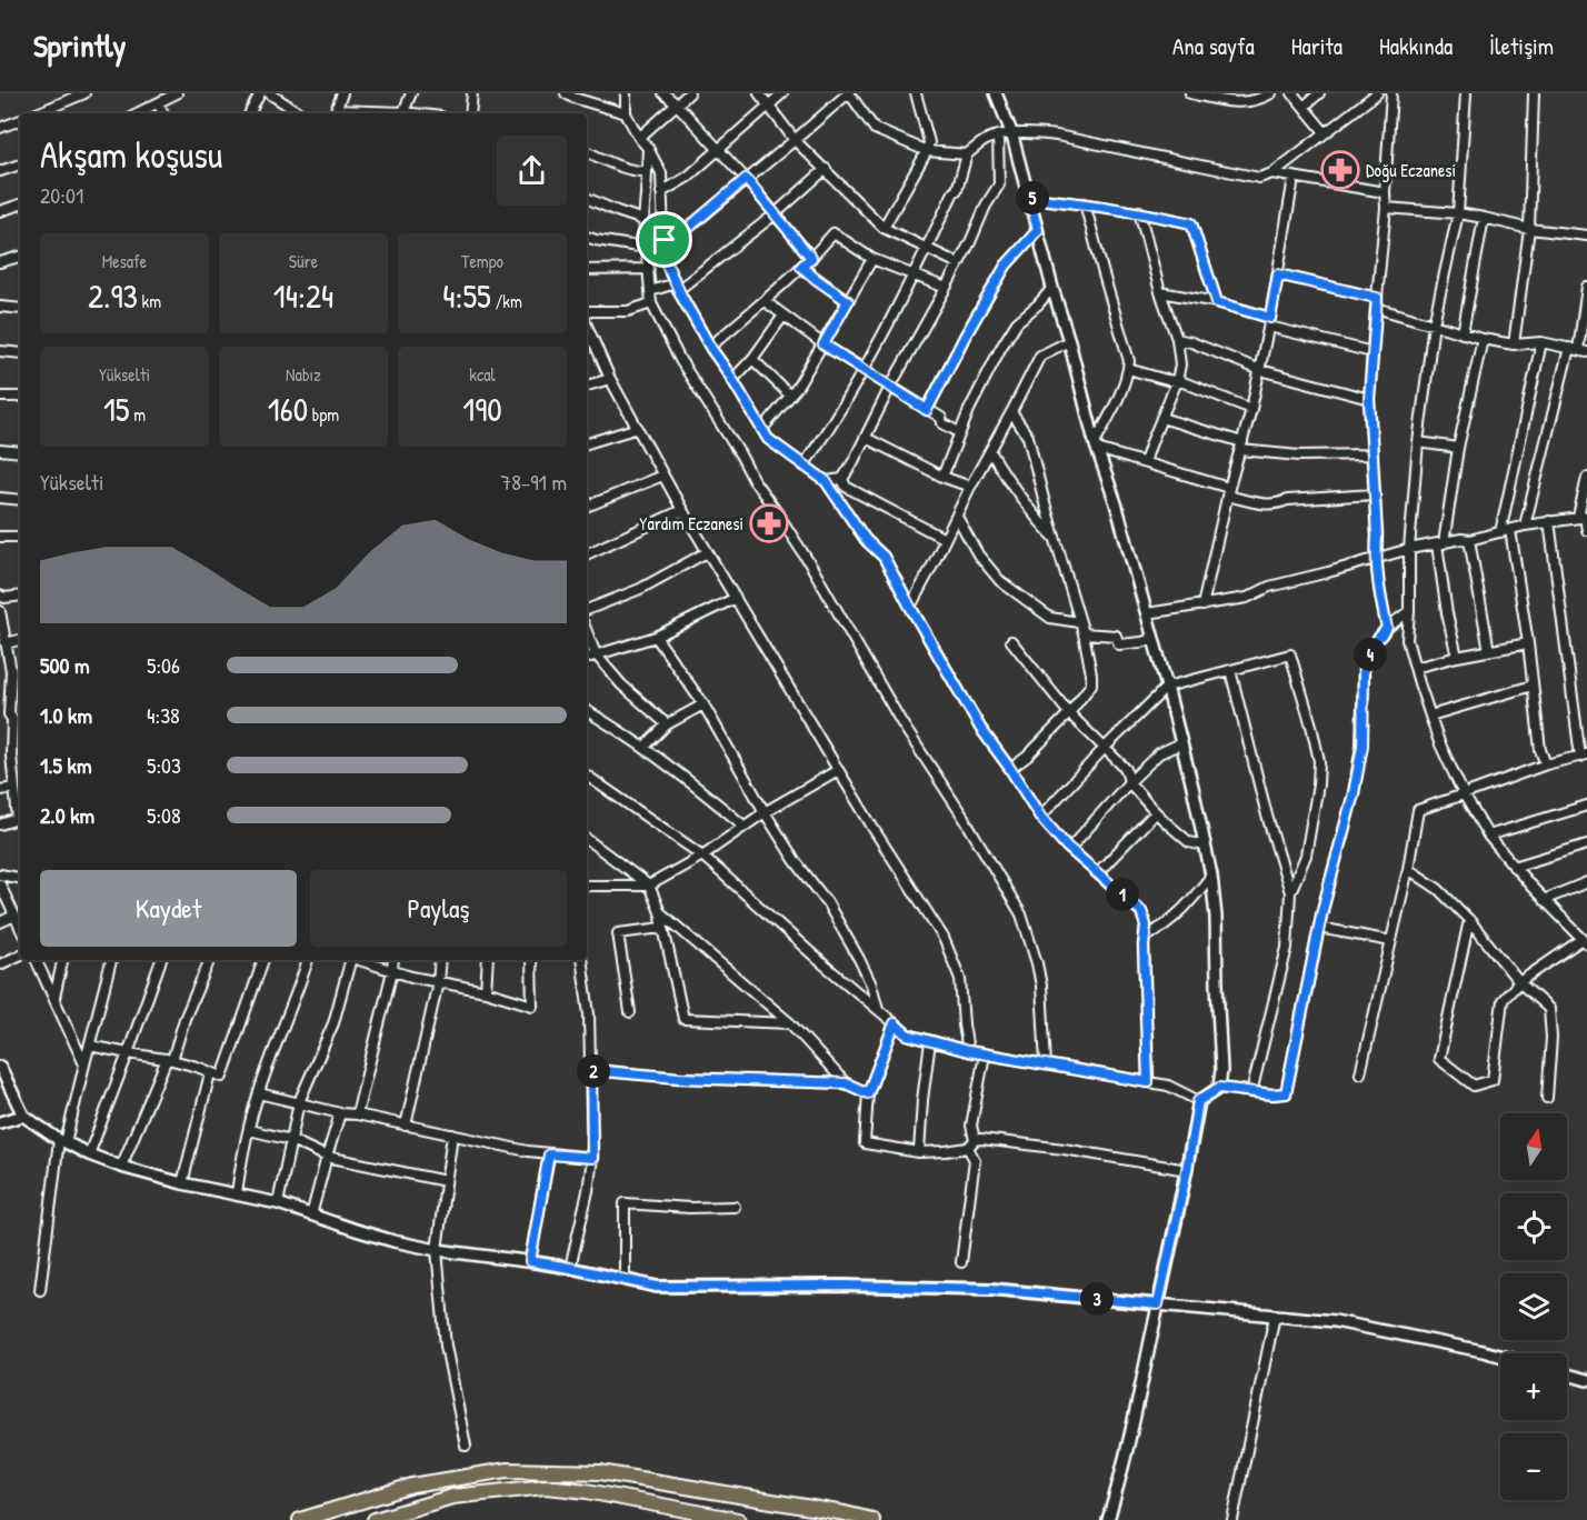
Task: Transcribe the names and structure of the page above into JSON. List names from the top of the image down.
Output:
{
  "places": {
    "pharmacy": ["Doğu Eczanesi", "Yardım Eczanesi"]
  },
  "north": "top",
  "page": {
    "header": "Sprintly",
    "nav": [
      "Ana sayfa",
      "Harita",
      "Hakkında",
      "İletişim"
    ],
    "heading": ["Akşam koşusu", "20:01"],
    "pins": [
      "5",
      "4",
      "1",
      "2",
      "3"
    ],
    "stats": [
      ["Mesafe", "2.93 km"],
      ["Süre", "14:24"],
      ["Tempo", "4:55 /km"],
      ["Yükselti", "15 m"],
      ["Nabız", "160 bpm"],
      ["kcal", "190"]
    ],
    "chart": ["Yükselti", "78–91 m"],
    "list": [
      {
        "name": "500 m",
        "note": "5:06"
      },
      {
        "name": "1.0 km",
        "note": "4:38"
      },
      {
        "name": "1.5 km",
        "note": "5:03"
      },
      {
        "name": "2.0 km",
        "note": "5:08"
      }
    ],
    "buttons": ["Kaydet", "Paylaş"],
    "map_buttons": ["+", "−"]
  }
}
